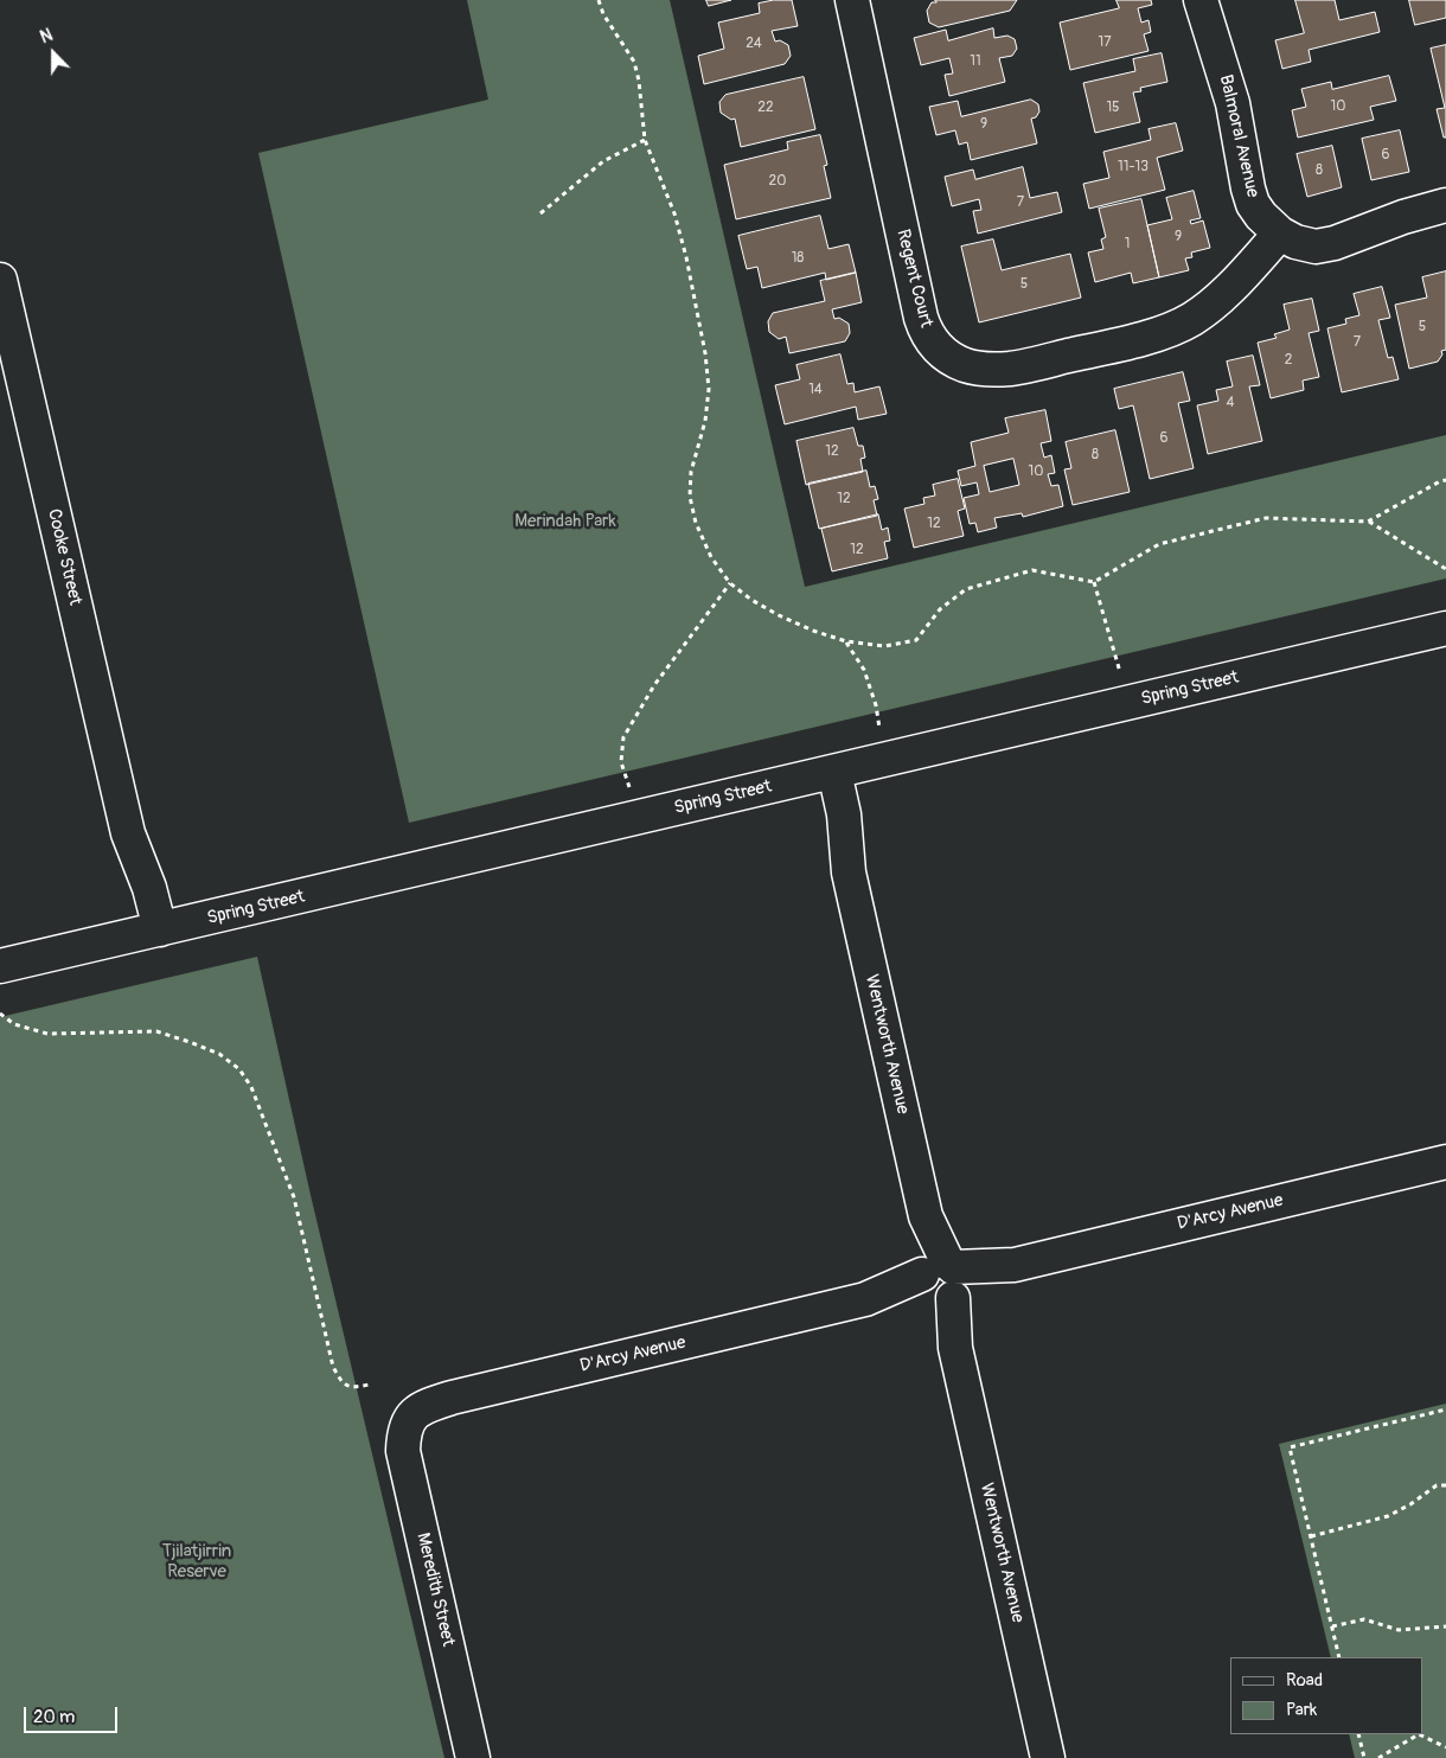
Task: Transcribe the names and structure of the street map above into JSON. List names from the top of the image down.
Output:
{
  "streets": {
    "street": [
      "Balmoral Avenue",
      "Regent Court",
      "Cooke Street",
      "Spring Street",
      "Wentworth Avenue",
      "D'Arcy Avenue",
      "Meredith Street"
    ]
  },
  "crossings": [
    ["Balmoral Avenue", "Regent Court"],
    ["Cooke Street", "Spring Street"],
    ["Spring Street", "Wentworth Avenue"],
    ["Wentworth Avenue", "D'Arcy Avenue"],
    ["D'Arcy Avenue", "Meredith Street"]
  ],
  "parks": ["Merindah Park", "Tjilatjirrin Reserve"],
  "house_numbers": [
    "17",
    "24",
    "11",
    "10",
    "22",
    "15",
    "9",
    "6",
    "11-13",
    "8",
    "20",
    "7",
    "9",
    "1",
    "18",
    "5",
    "5",
    "7",
    "2",
    "14",
    "4",
    "6",
    "12",
    "8",
    "10",
    "12",
    "12",
    "12"
  ],
  "legend": ["Road", "Park"],
  "scale_bar": "20 m",
  "north": "top"
}
